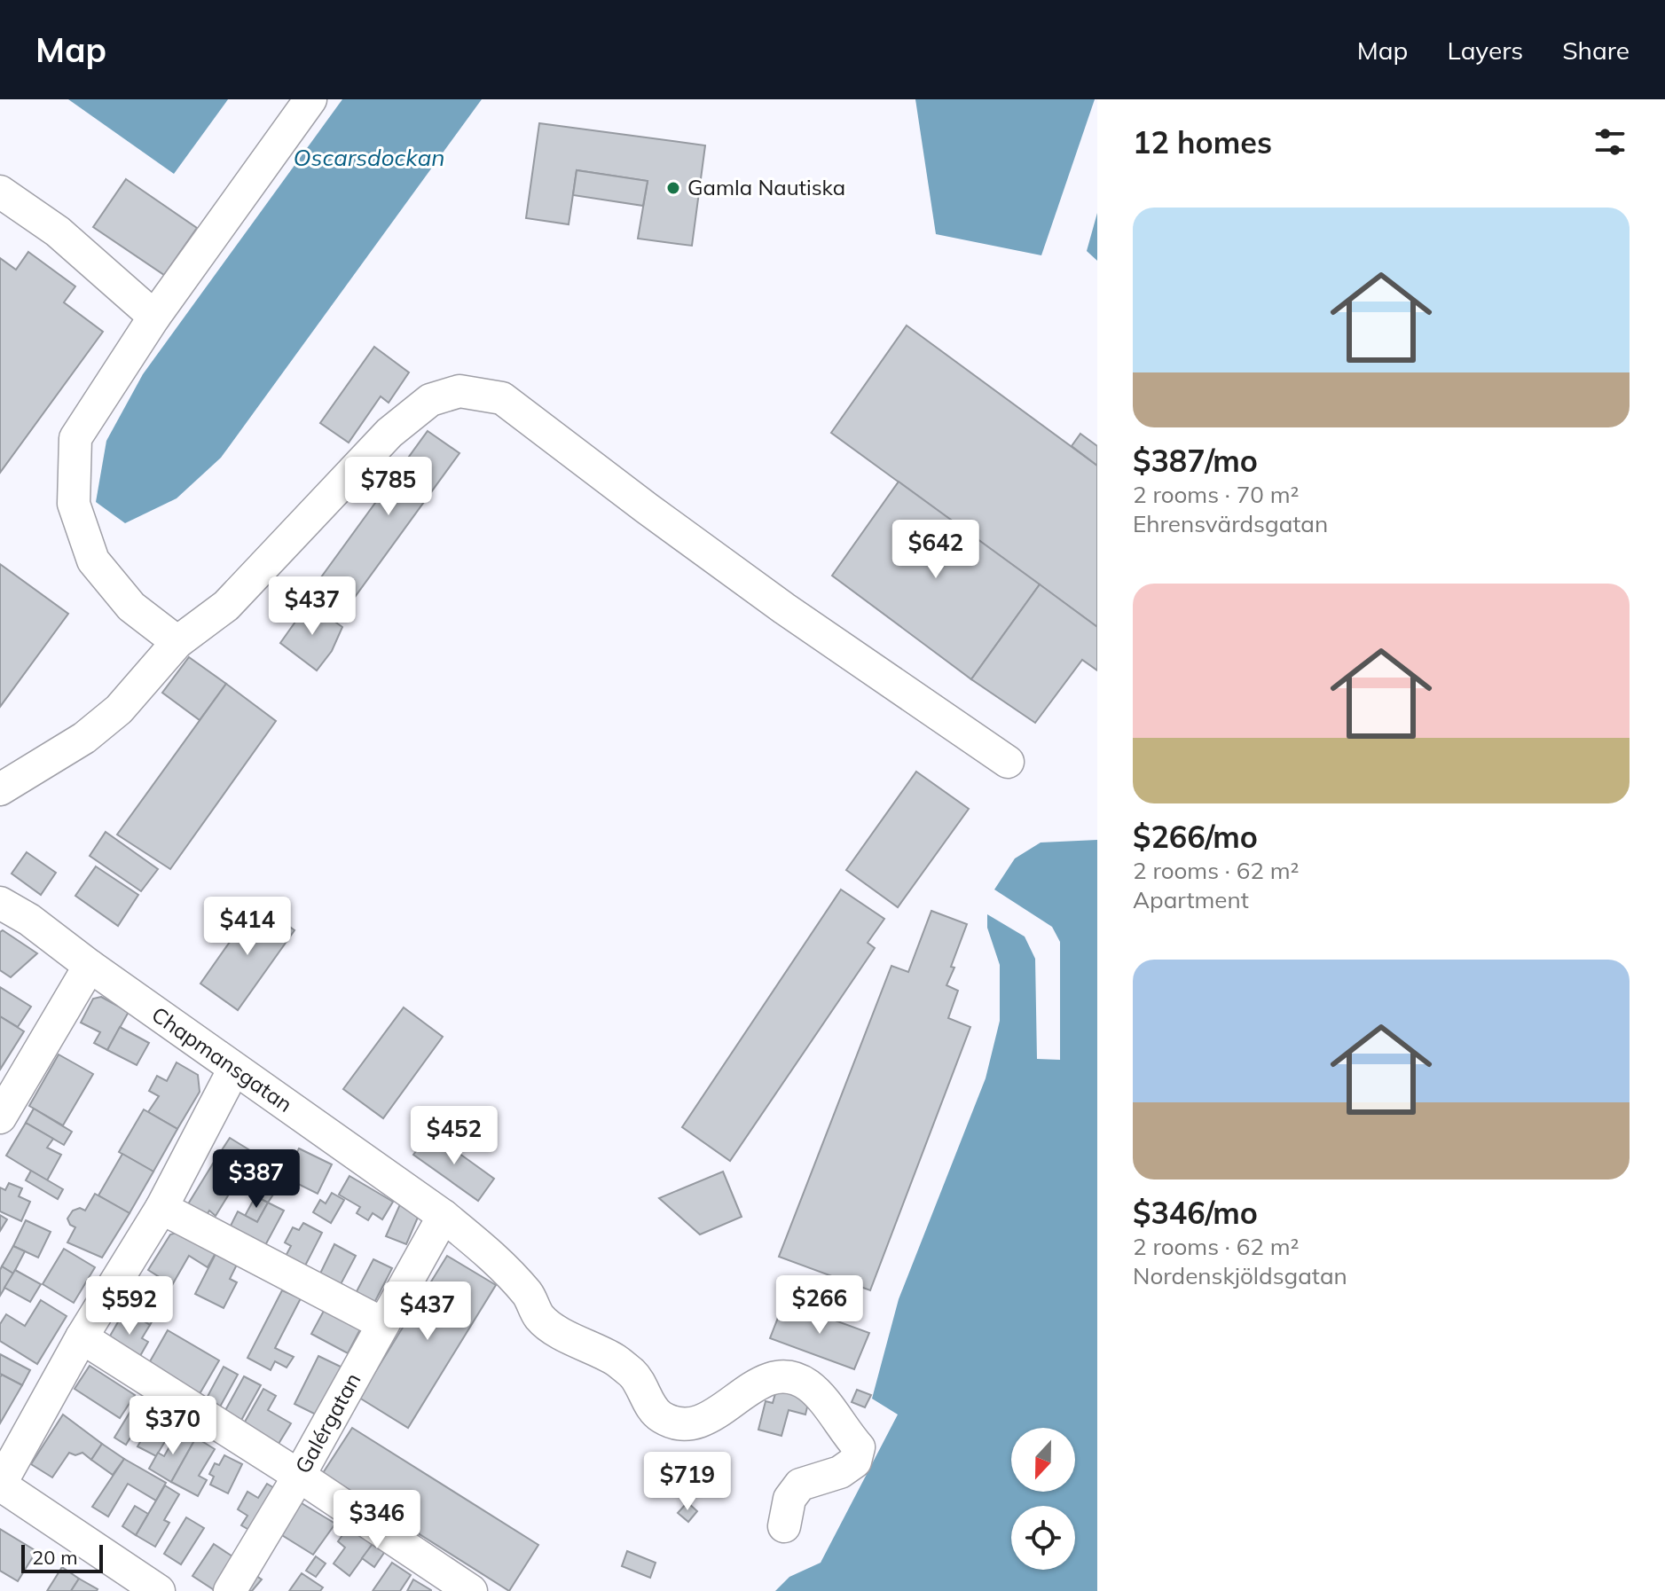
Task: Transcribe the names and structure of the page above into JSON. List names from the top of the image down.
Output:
{
  "streets": {
    "street": ["Chapmansgatan", "Galérgatan"]
  },
  "crossings": [
    ["Chapmansgatan", "Galérgatan"]
  ],
  "water": ["Oscarsdockan"],
  "places": ["Gamla Nautiska"],
  "scale_bar": "20 m",
  "north": "bottom",
  "page": {
    "header": "Map",
    "nav": ["Map", "Layers", "Share"],
    "heading": "12 homes",
    "list": [
      {
        "name": "$387/mo",
        "note": "2 rooms · 70 m² · Ehrensvärdsgatan"
      },
      {
        "name": "$266/mo",
        "note": "2 rooms · 62 m² · Apartment"
      },
      {
        "name": "$346/mo",
        "note": "2 rooms · 62 m² · Nordenskjöldsgatan"
      }
    ],
    "price": [
      "$785",
      "$642",
      "$437",
      "$414",
      "$452",
      "$387",
      "$266",
      "$592",
      "$437",
      "$370",
      "$719",
      "$346"
    ],
    "scale": "20 m"
  }
}
